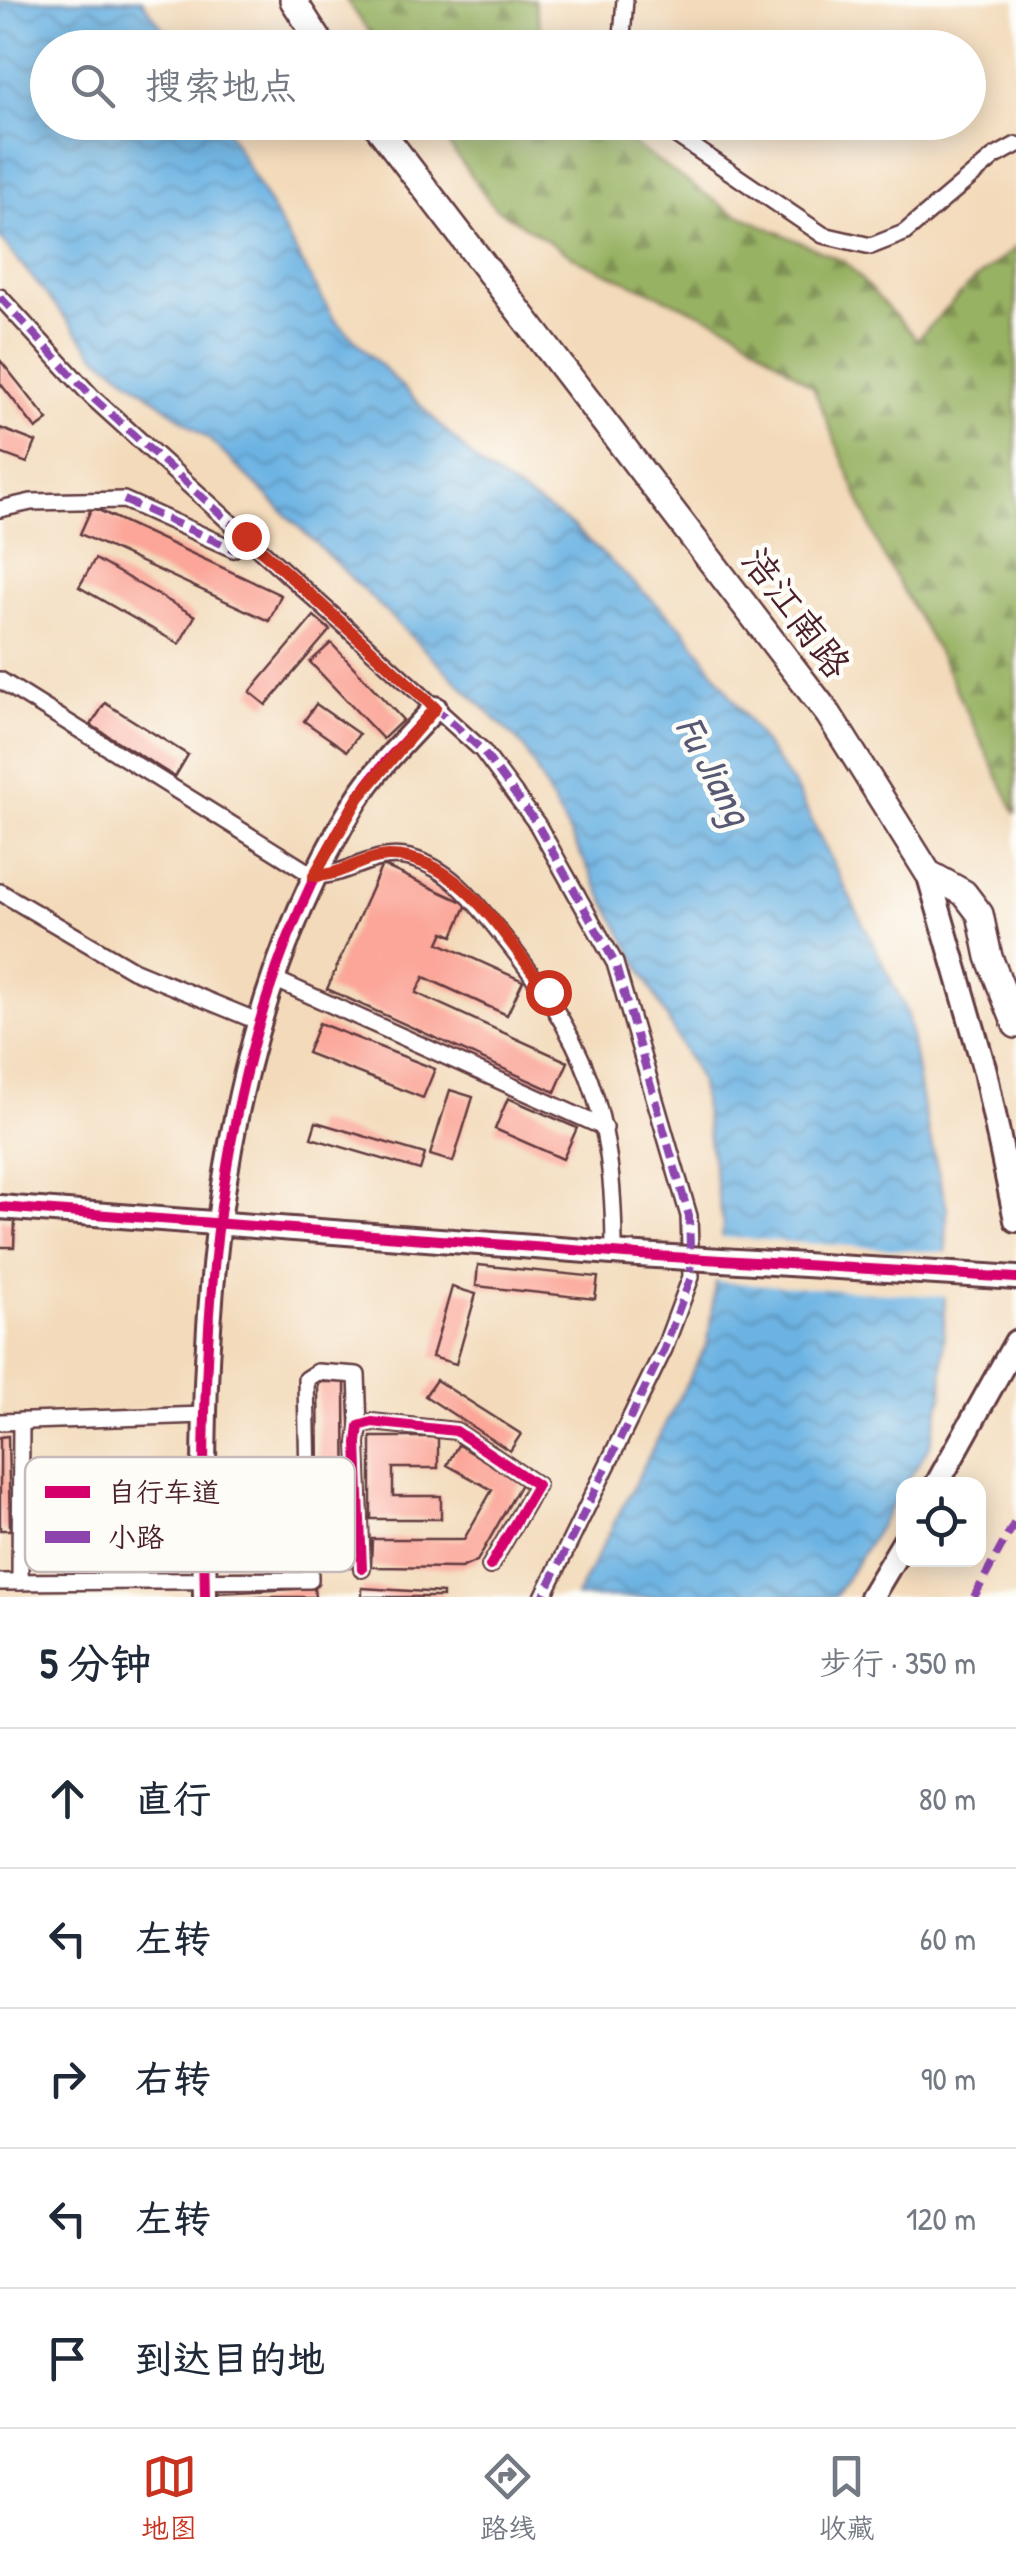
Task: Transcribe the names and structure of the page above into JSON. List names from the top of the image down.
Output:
{
  "streets": {
    "main road": ["涪江南路"]
  },
  "water": ["Fu Jiang"],
  "legend": ["自行车道", "小路"],
  "page": {
    "search": "搜索地点",
    "heading": ["5 分钟", "步行 · 350 m"],
    "list": [
      ["直行", "80 m"],
      ["左转", "60 m"],
      ["右转", "90 m"],
      ["左转", "120 m"],
      "到达目的地"
    ],
    "nav": ["地图", "路线", "收藏"]
  }
}
